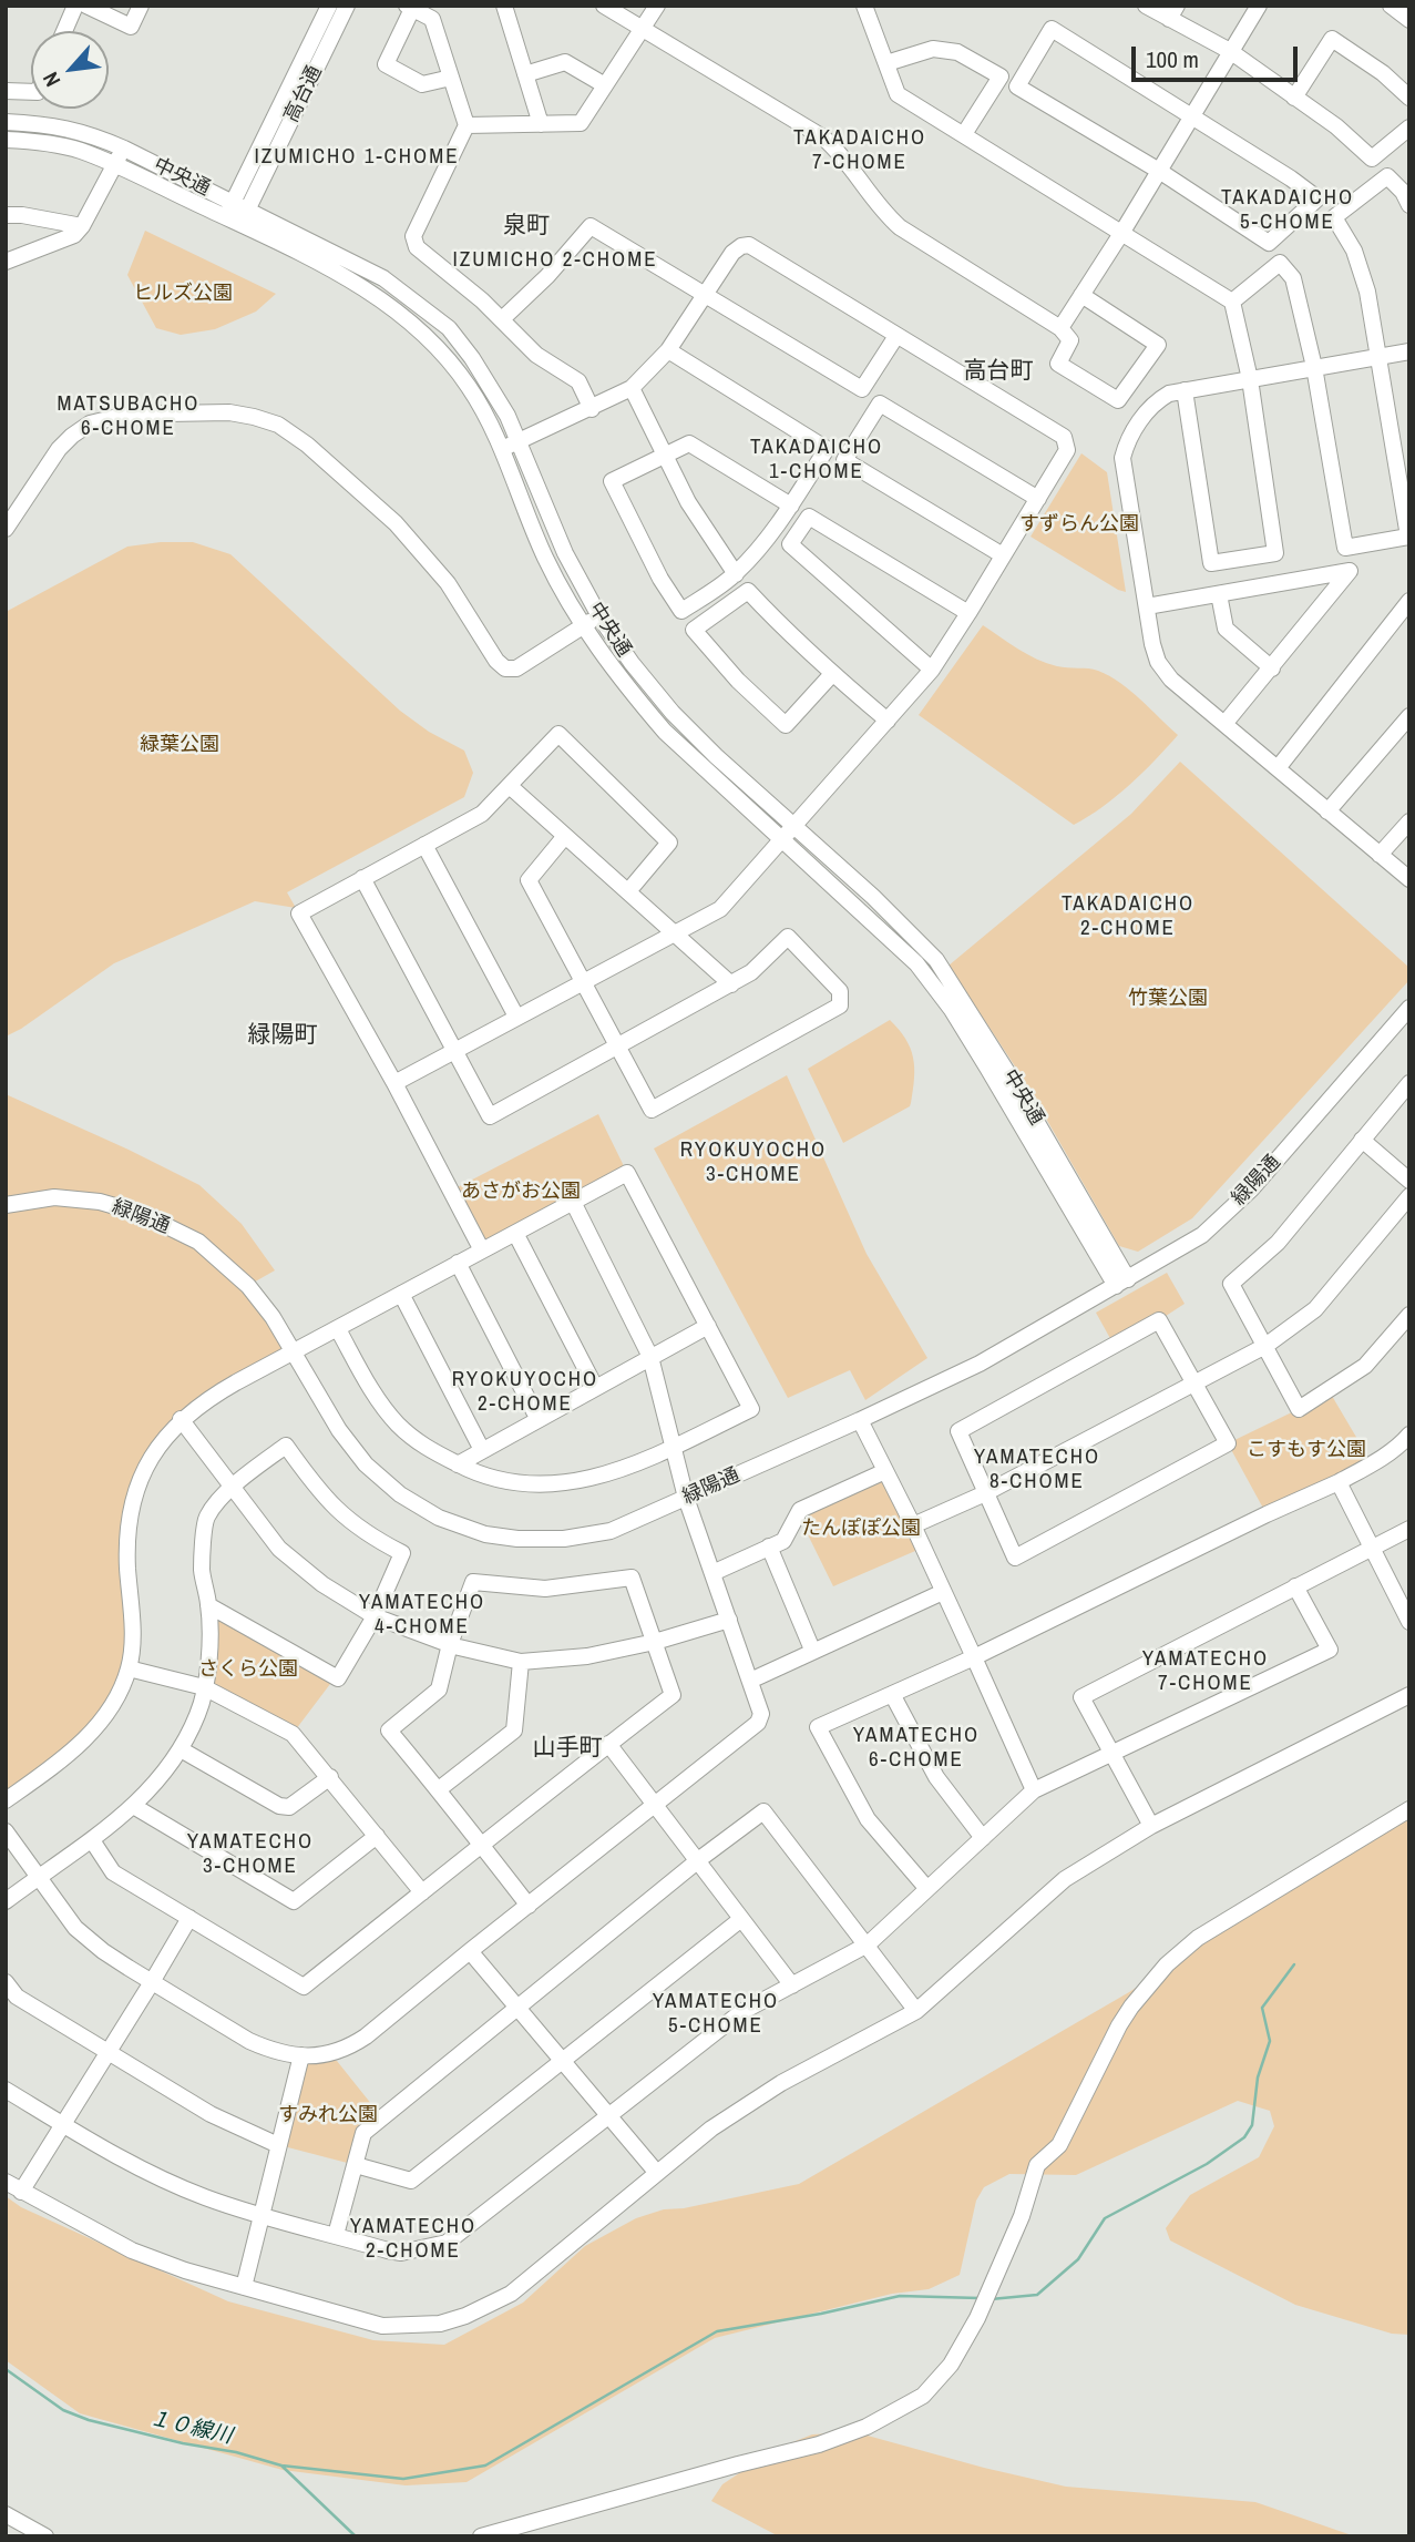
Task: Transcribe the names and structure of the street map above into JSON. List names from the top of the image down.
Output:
{
  "streets": {
    "street": ["高台通", "中央通", "緑陽通"]
  },
  "crossings": [
    ["高台通", "中央通"],
    ["中央通", "緑陽通"]
  ],
  "districts": [
    "TAKADAICHO 7-CHOME",
    "IZUMICHO 1-CHOME",
    "TAKADAICHO 5-CHOME",
    "泉町",
    "IZUMICHO 2-CHOME",
    "高台町",
    "MATSUBACHO 6-CHOME",
    "TAKADAICHO 1-CHOME",
    "TAKADAICHO 2-CHOME",
    "緑陽町",
    "RYOKUYOCHO 3-CHOME",
    "RYOKUYOCHO 2-CHOME",
    "YAMATECHO 8-CHOME",
    "YAMATECHO 4-CHOME",
    "YAMATECHO 7-CHOME",
    "YAMATECHO 6-CHOME",
    "山手町",
    "YAMATECHO 3-CHOME",
    "YAMATECHO 5-CHOME",
    "YAMATECHO 2-CHOME"
  ],
  "water": ["１０線川"],
  "parks": [
    "ヒルズ公園",
    "すずらん公園",
    "緑葉公園",
    "竹葉公園",
    "あさがお公園",
    "こすもす公園",
    "たんぽぽ公園",
    "さくら公園",
    "すみれ公園"
  ],
  "scale_bar": "100 m",
  "north": "bottom left"
}
